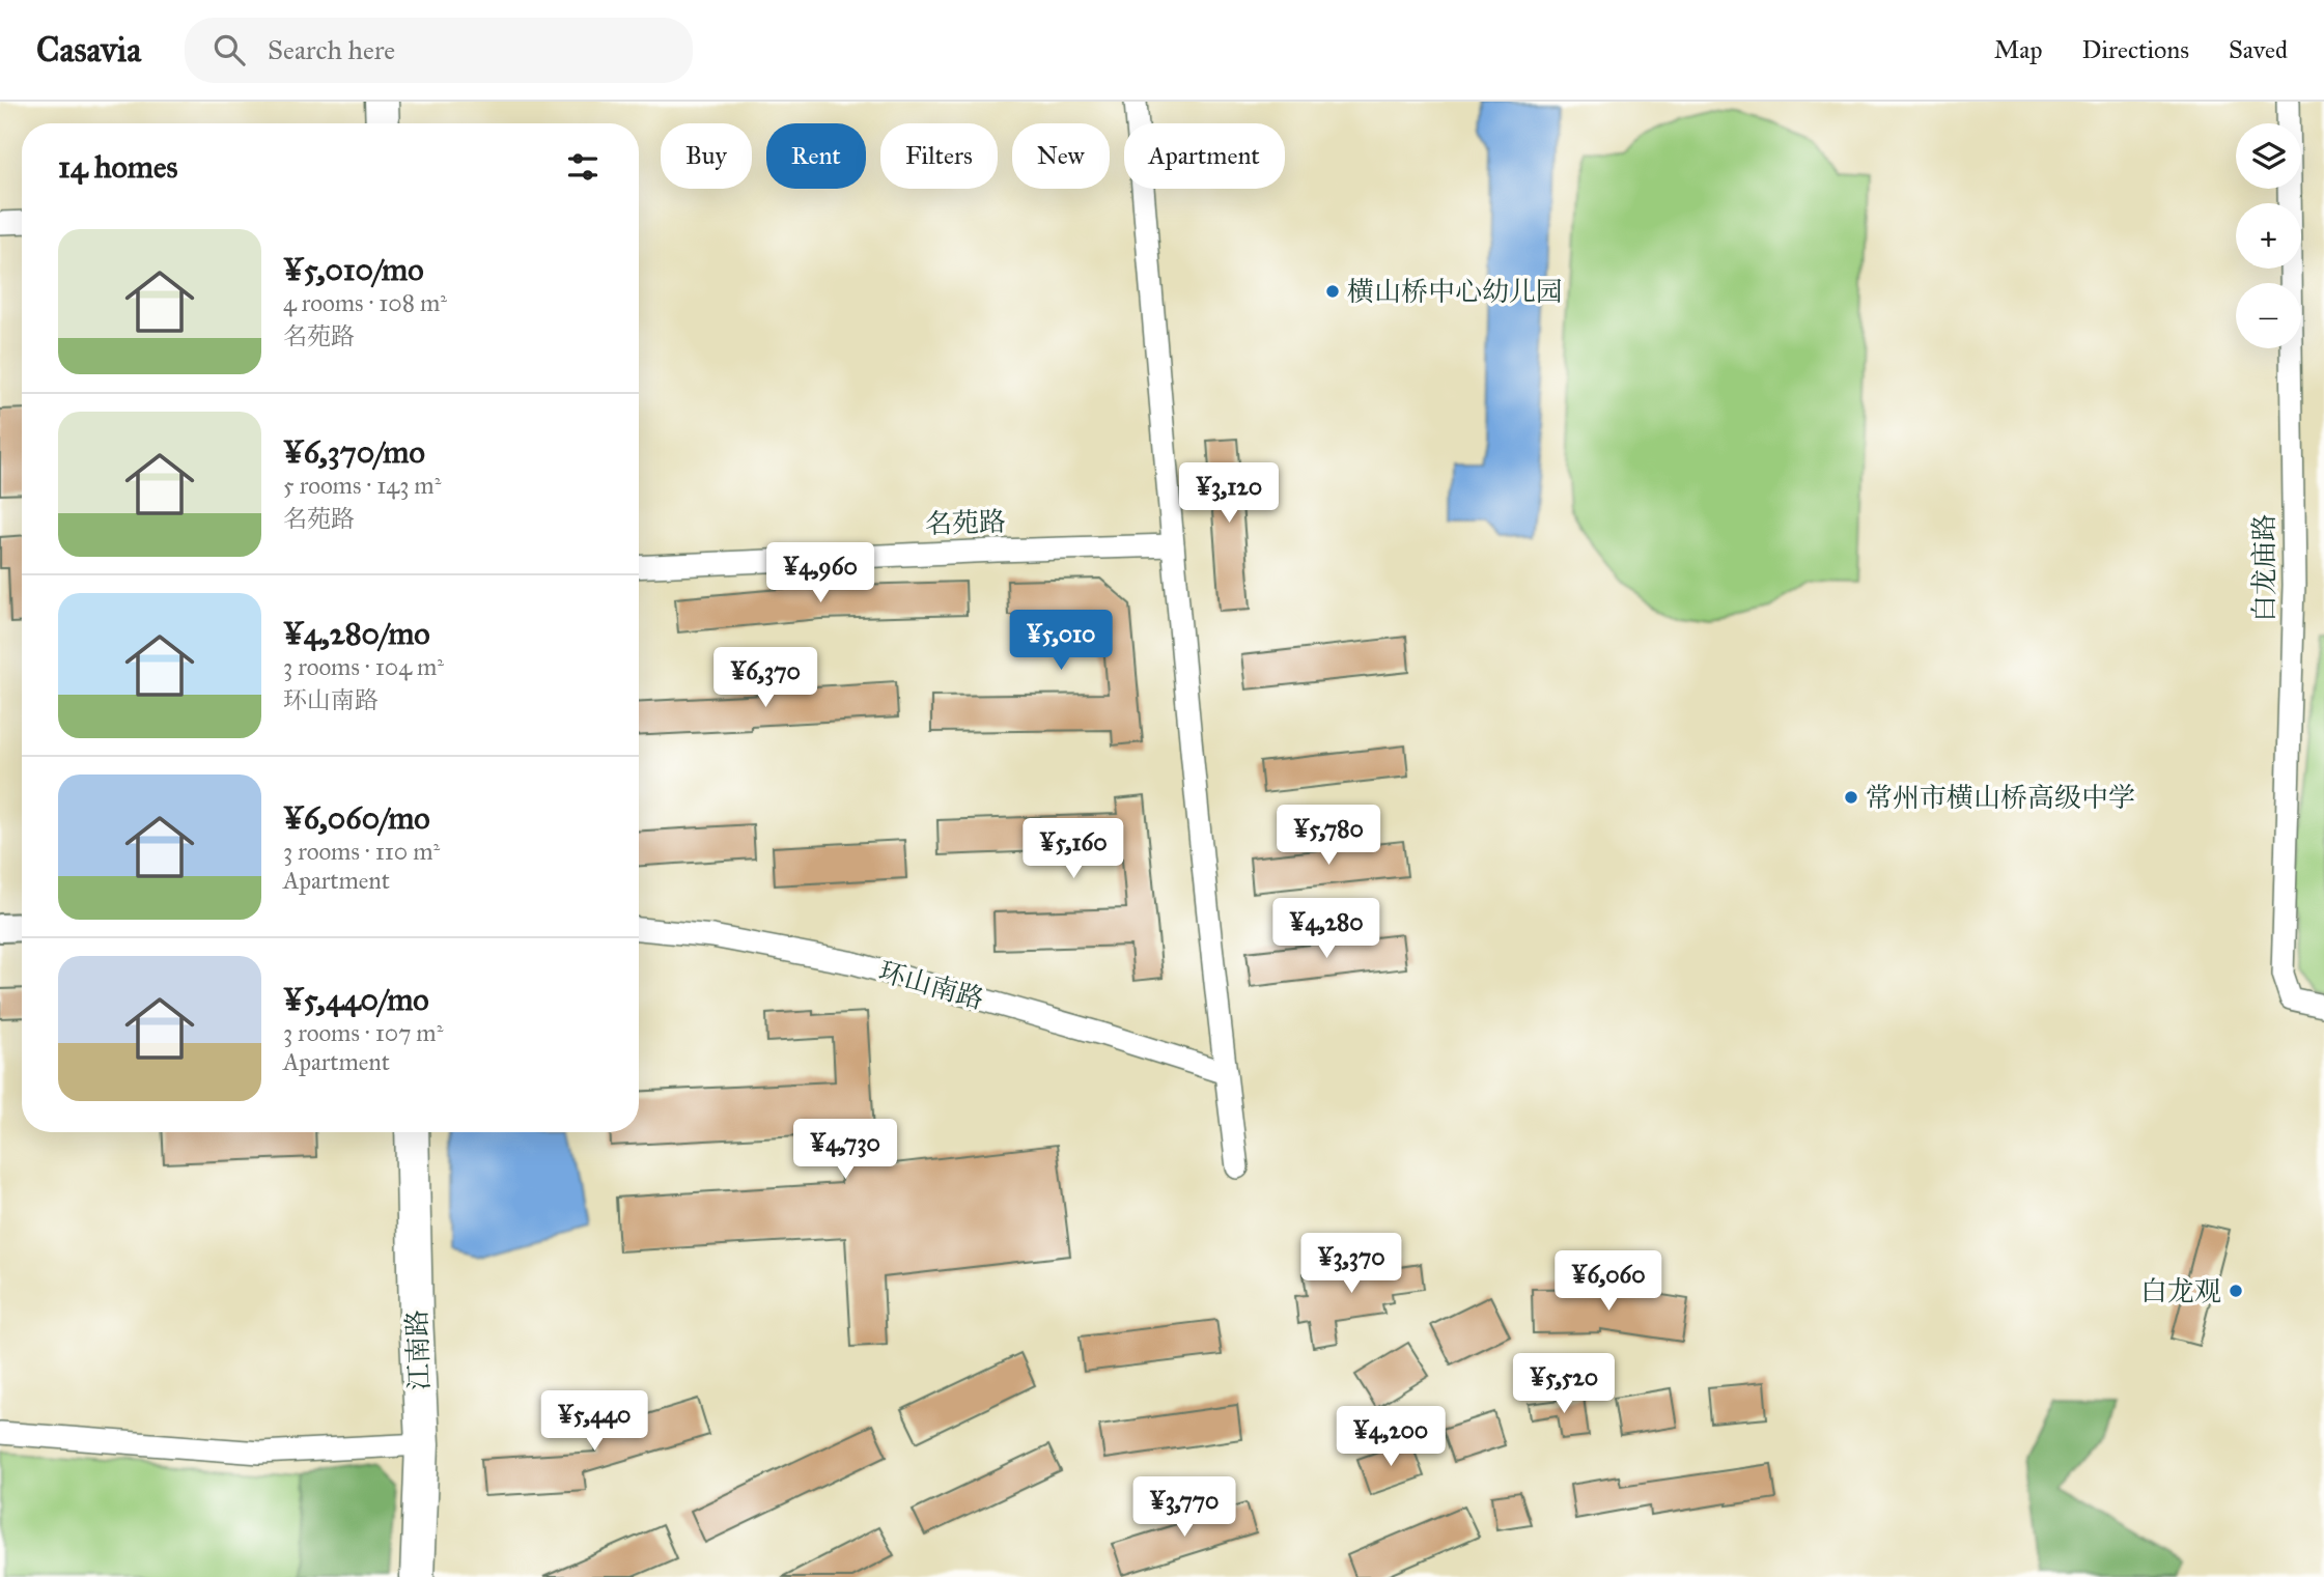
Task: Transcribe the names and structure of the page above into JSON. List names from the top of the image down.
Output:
{
  "streets": {
    "main road": ["江南路"],
    "street": ["名苑路", "白龙庙路", "环山南路"]
  },
  "places": ["横山桥中心幼儿园", "常州市横山桥高级中学", "白龙观"],
  "page": {
    "header": "Casavia",
    "search": "Search here",
    "nav": ["Map", "Directions", "Saved"],
    "map_buttons": ["+", "−"],
    "chip": [
      "Buy",
      "Rent",
      "Filters",
      "New",
      "Apartment"
    ],
    "heading": "14 homes",
    "list": [
      {
        "name": "¥5,010/mo",
        "note": "4 rooms · 108 m² · 名苑路"
      },
      {
        "name": "¥6,370/mo",
        "note": "5 rooms · 143 m² · 名苑路"
      },
      {
        "name": "¥4,280/mo",
        "note": "3 rooms · 104 m² · 环山南路"
      },
      {
        "name": "¥6,060/mo",
        "note": "3 rooms · 110 m² · Apartment"
      },
      {
        "name": "¥5,440/mo",
        "note": "3 rooms · 107 m² · Apartment"
      }
    ],
    "price": [
      "¥3,120",
      "¥4,960",
      "¥5,010",
      "¥6,370",
      "¥5,780",
      "¥5,160",
      "¥4,280",
      "¥4,730",
      "¥3,370",
      "¥6,060",
      "¥5,520",
      "¥5,440",
      "¥4,200",
      "¥3,770"
    ]
  }
}
